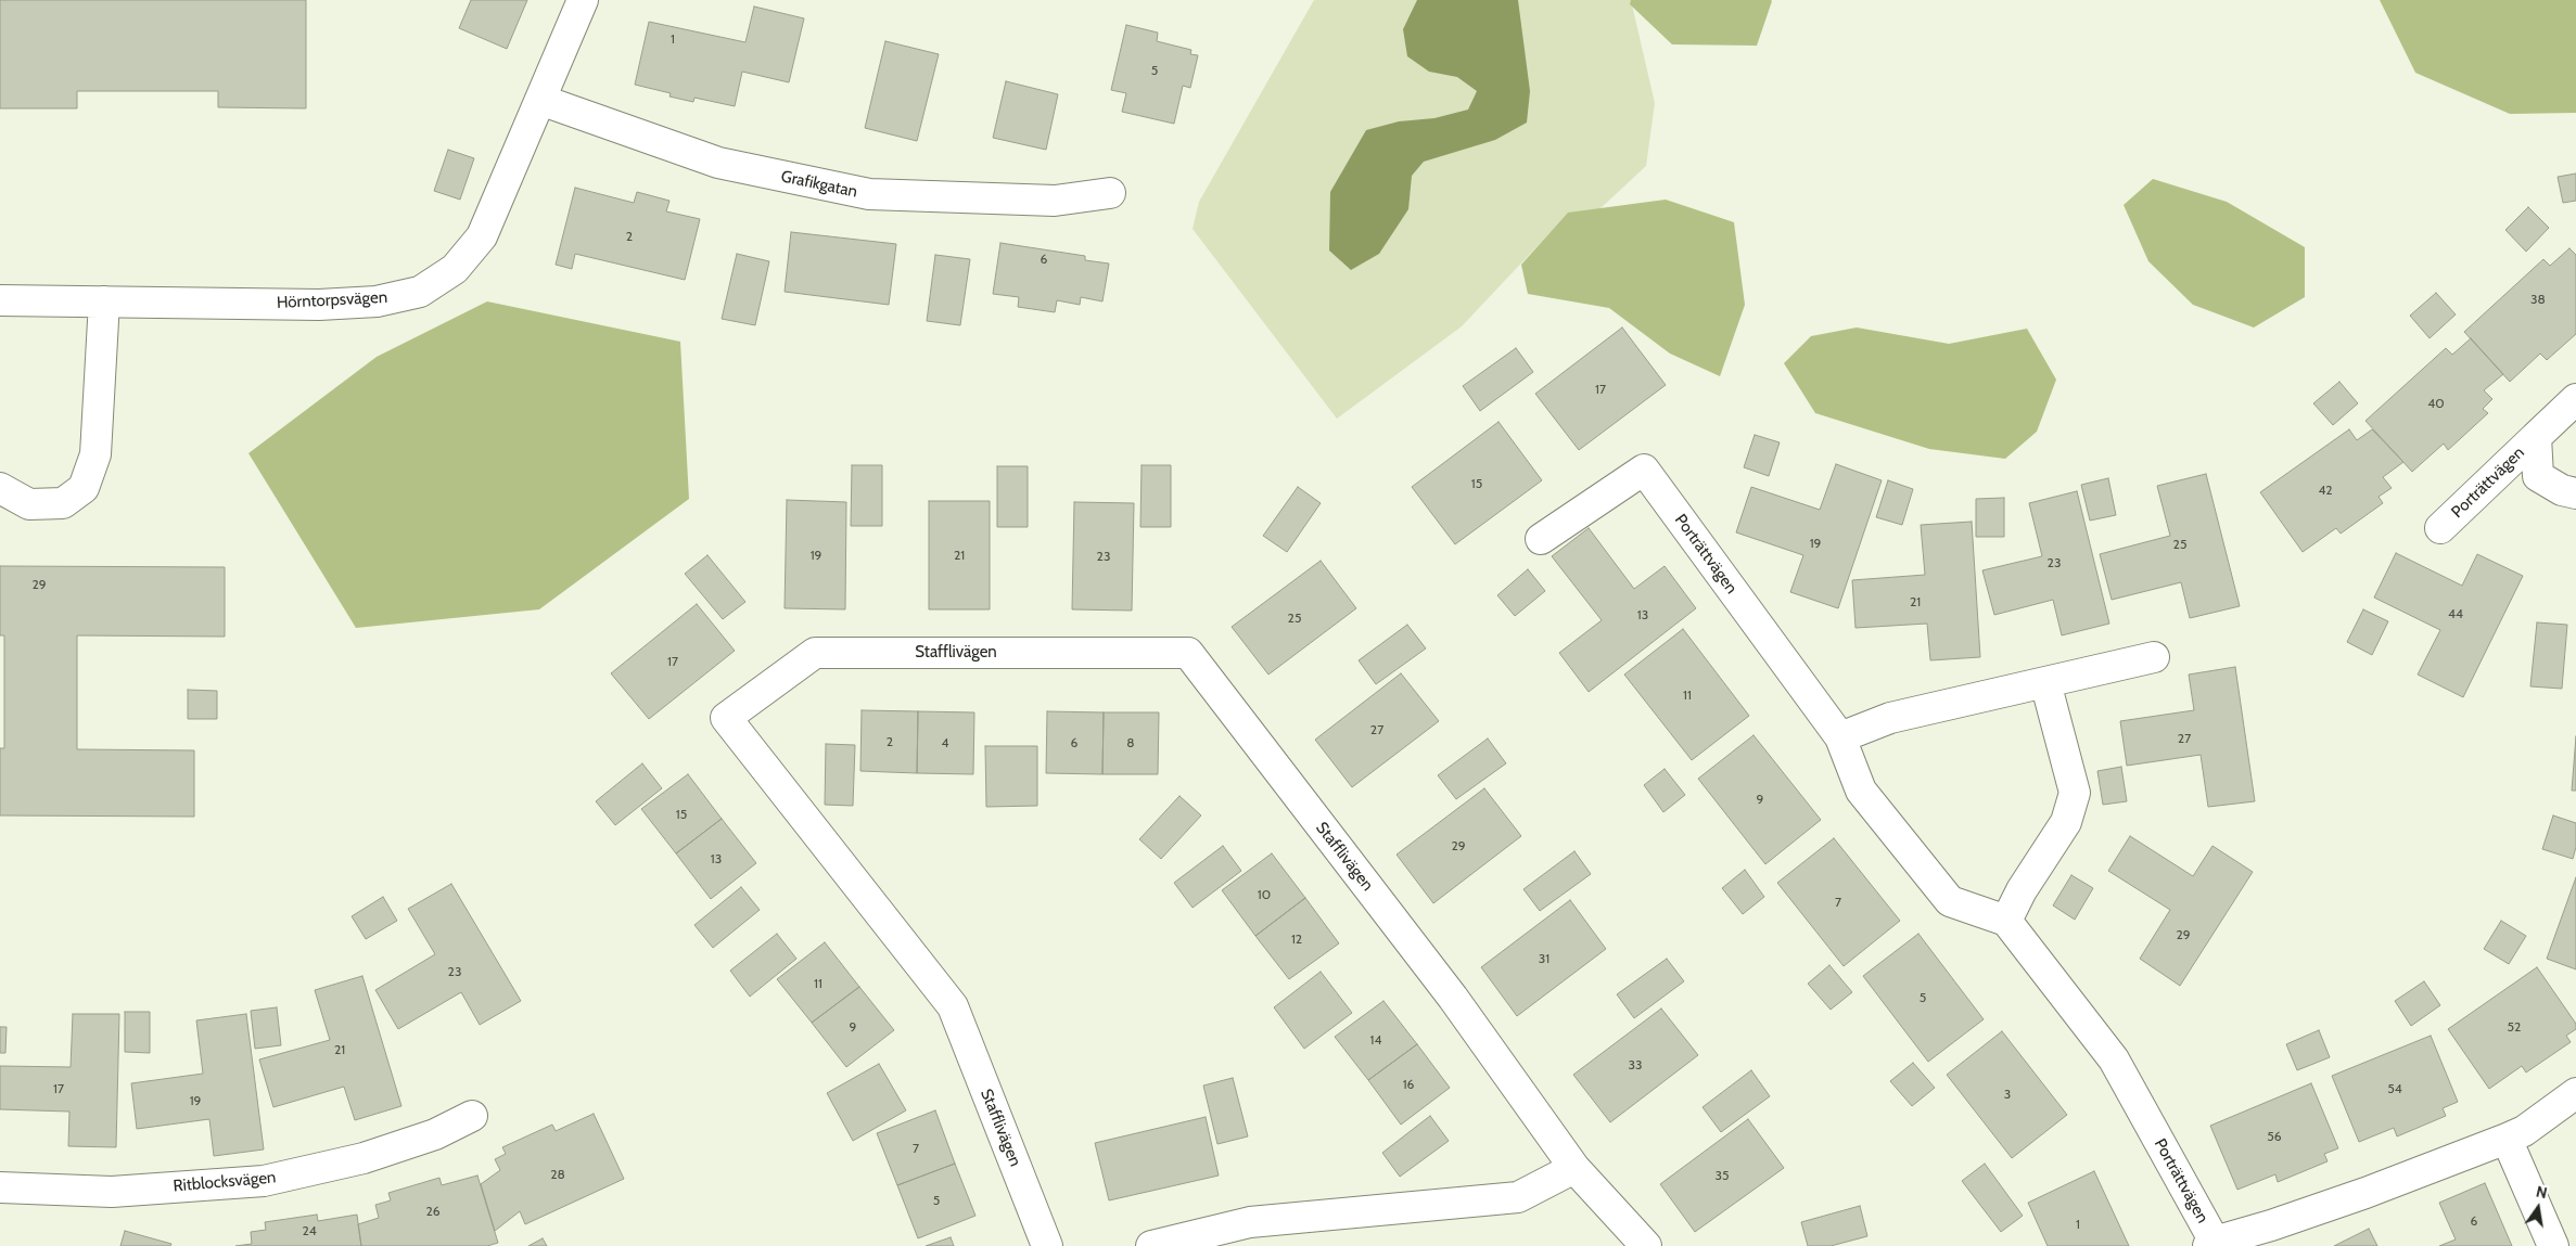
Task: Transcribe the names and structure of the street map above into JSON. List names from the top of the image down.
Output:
{
  "streets": {
    "street": [
      "Grafikgatan",
      "Hörntorpsvägen",
      "Porträttvägen",
      "Stafflivägen",
      "Ritblocksvägen"
    ]
  },
  "crossings": [
    ["Grafikgatan", "Hörntorpsvägen"]
  ],
  "house_numbers": [
    "1",
    "5",
    "2",
    "6",
    "38",
    "17",
    "40",
    "15",
    "42",
    "19",
    "25",
    "19",
    "21",
    "23",
    "23",
    "29",
    "21",
    "44",
    "13",
    "25",
    "17",
    "11",
    "27",
    "27",
    "2",
    "4",
    "6",
    "8",
    "9",
    "15",
    "29",
    "13",
    "10",
    "7",
    "29",
    "12",
    "31",
    "23",
    "11",
    "5",
    "9",
    "52",
    "14",
    "21",
    "33",
    "16",
    "17",
    "54",
    "3",
    "19",
    "56",
    "7",
    "28",
    "35",
    "5",
    "26",
    "6",
    "1",
    "24"
  ],
  "north": "top"
}
